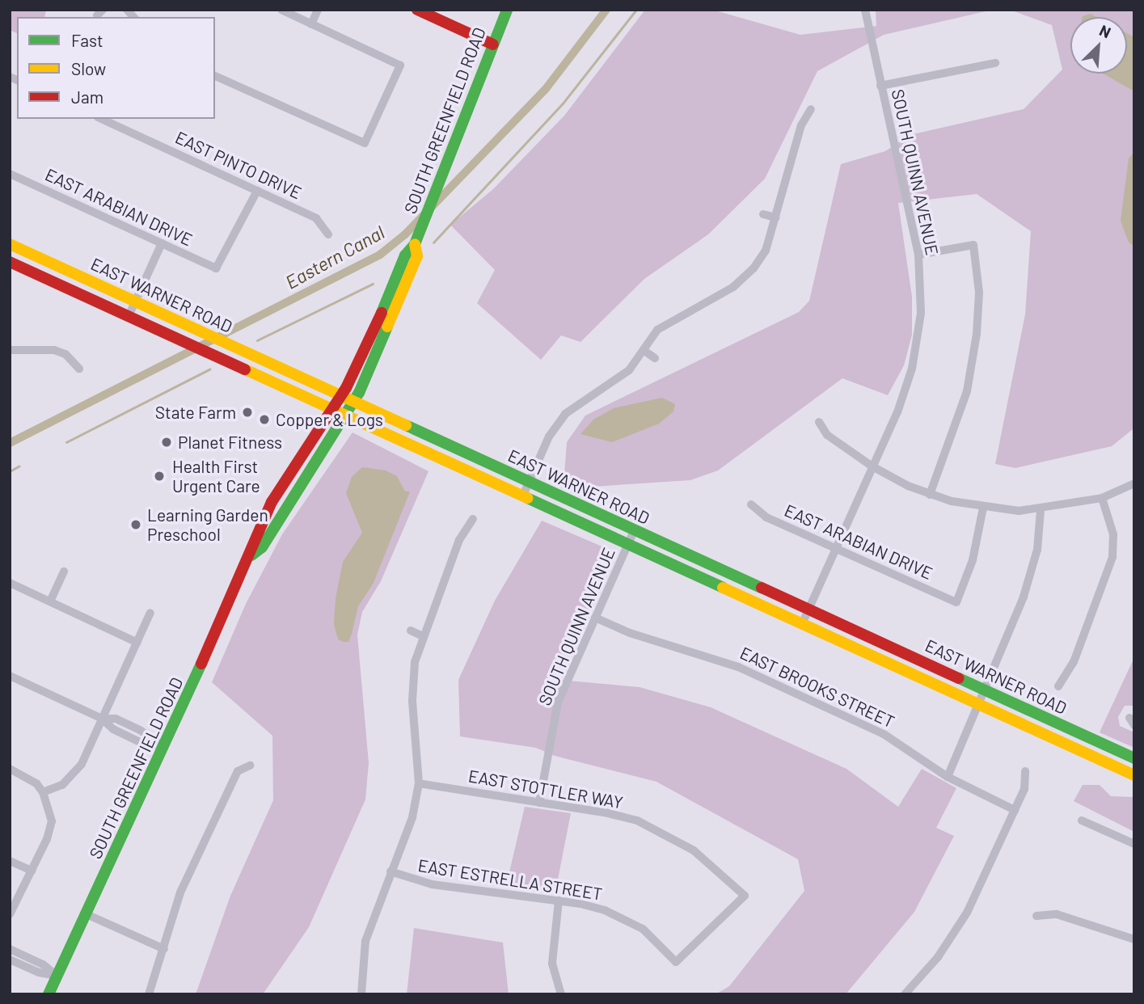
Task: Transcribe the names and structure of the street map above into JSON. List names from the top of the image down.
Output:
{
  "streets": {
    "main road": ["SOUTH GREENFIELD ROAD", "EAST WARNER ROAD"],
    "street": [
      "EAST PINTO DRIVE",
      "SOUTH QUINN AVENUE",
      "EAST ARABIAN DRIVE",
      "EAST BROOKS STREET",
      "EAST STOTTLER WAY",
      "EAST ESTRELLA STREET"
    ]
  },
  "crossings": [
    ["SOUTH GREENFIELD ROAD", "EAST WARNER ROAD"],
    ["EAST PINTO DRIVE", "EAST ARABIAN DRIVE"],
    ["SOUTH QUINN AVENUE", "EAST ARABIAN DRIVE"],
    ["SOUTH QUINN AVENUE", "EAST WARNER ROAD"],
    ["SOUTH QUINN AVENUE", "EAST BROOKS STREET"],
    ["SOUTH QUINN AVENUE", "EAST STOTTLER WAY"],
    ["EAST STOTTLER WAY", "EAST ESTRELLA STREET"]
  ],
  "water": ["Eastern Canal"],
  "places": [
    "State Farm",
    "Copper & Logs",
    "Planet Fitness",
    "Health First Urgent Care",
    "Learning Garden Preschool"
  ],
  "legend": ["Fast", "Slow", "Jam"],
  "north": "top right"
}
